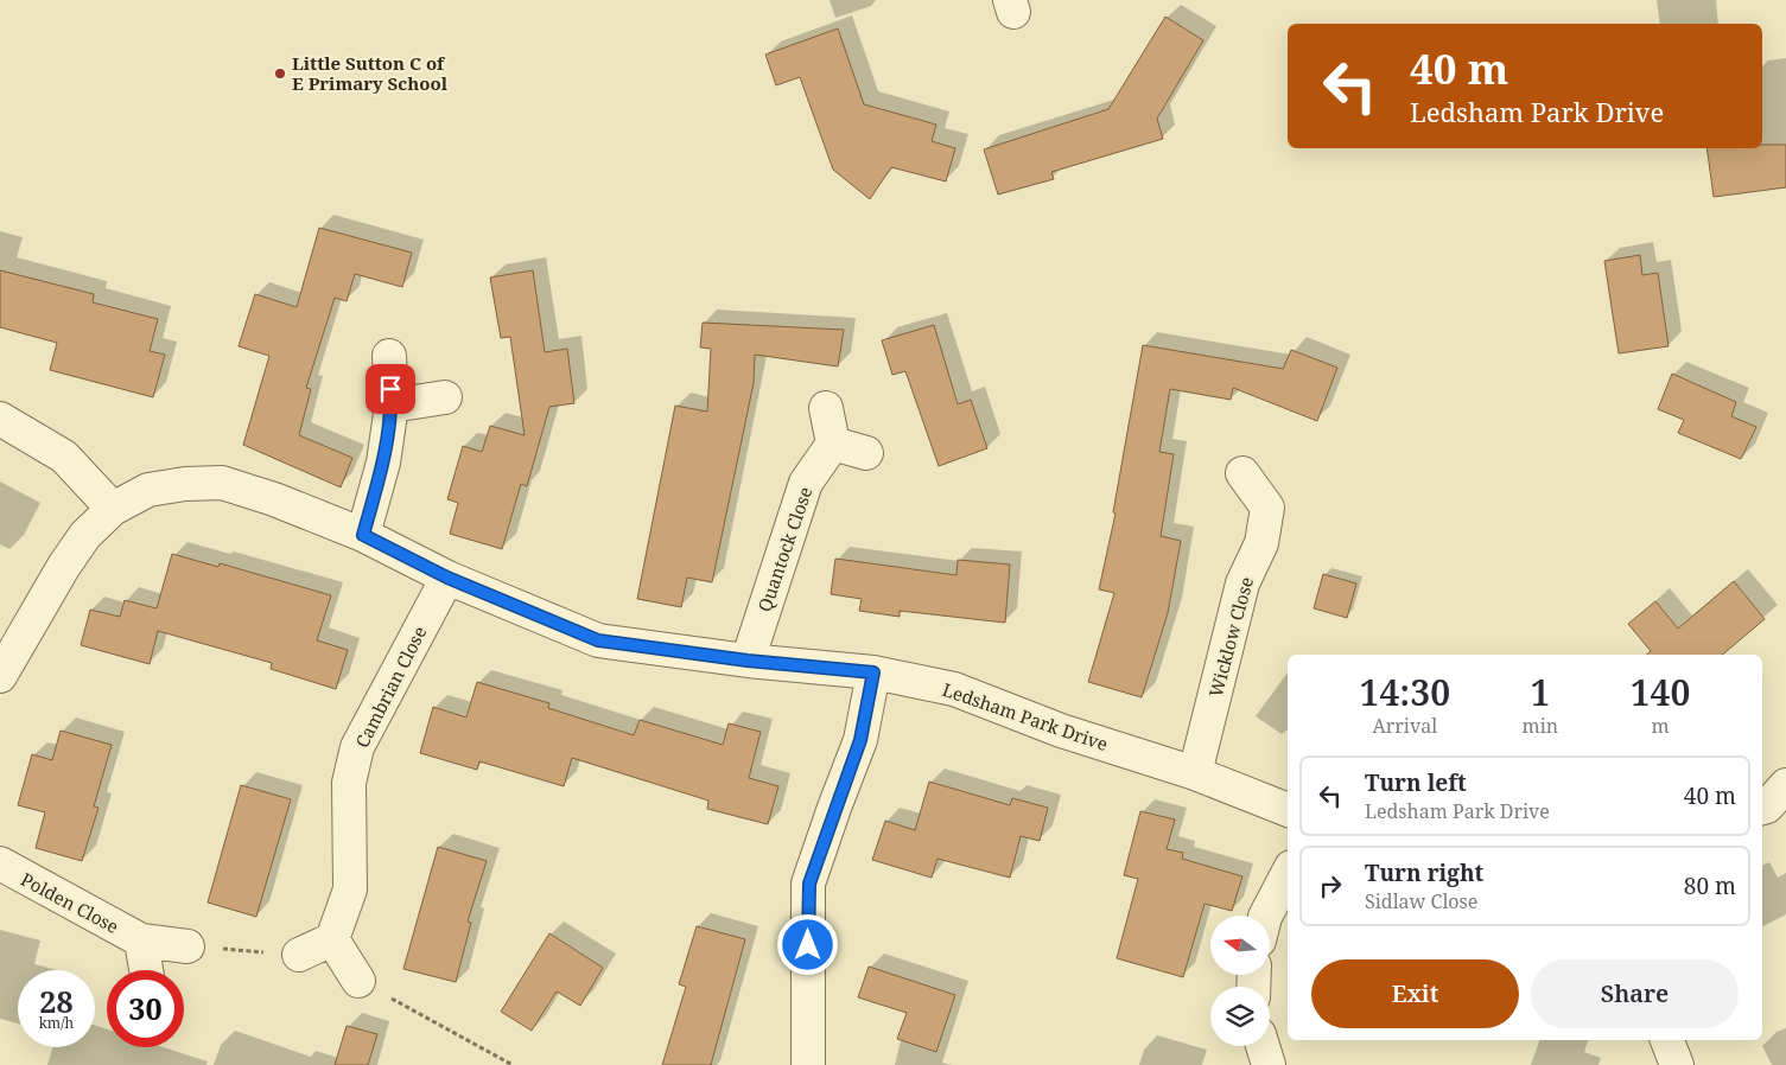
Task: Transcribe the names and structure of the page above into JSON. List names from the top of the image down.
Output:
{
  "streets": {
    "street": [
      "Quantock Close",
      "Wicklow Close",
      "Cambrian Close",
      "Ledsham Park Drive",
      "Polden Close"
    ]
  },
  "crossings": [
    ["Quantock Close", "Ledsham Park Drive"],
    ["Wicklow Close", "Ledsham Park Drive"],
    ["Cambrian Close", "Ledsham Park Drive"]
  ],
  "places": ["Little Sutton C of E Primary School"],
  "north": "left",
  "page": {
    "turn": ["40 m", "Ledsham Park Drive"],
    "eta": [
      "14:30",
      "Arrival",
      "1",
      "min",
      "140",
      "m"
    ],
    "list": [
      {
        "name": "Turn left",
        "note": "Ledsham Park Drive",
        "value": "40 m"
      },
      {
        "name": "Turn right",
        "note": "Sidlaw Close",
        "value": "80 m"
      }
    ],
    "buttons": ["Exit", "Share"],
    "speed": "28 km/h",
    "limit": "30"
  }
}
